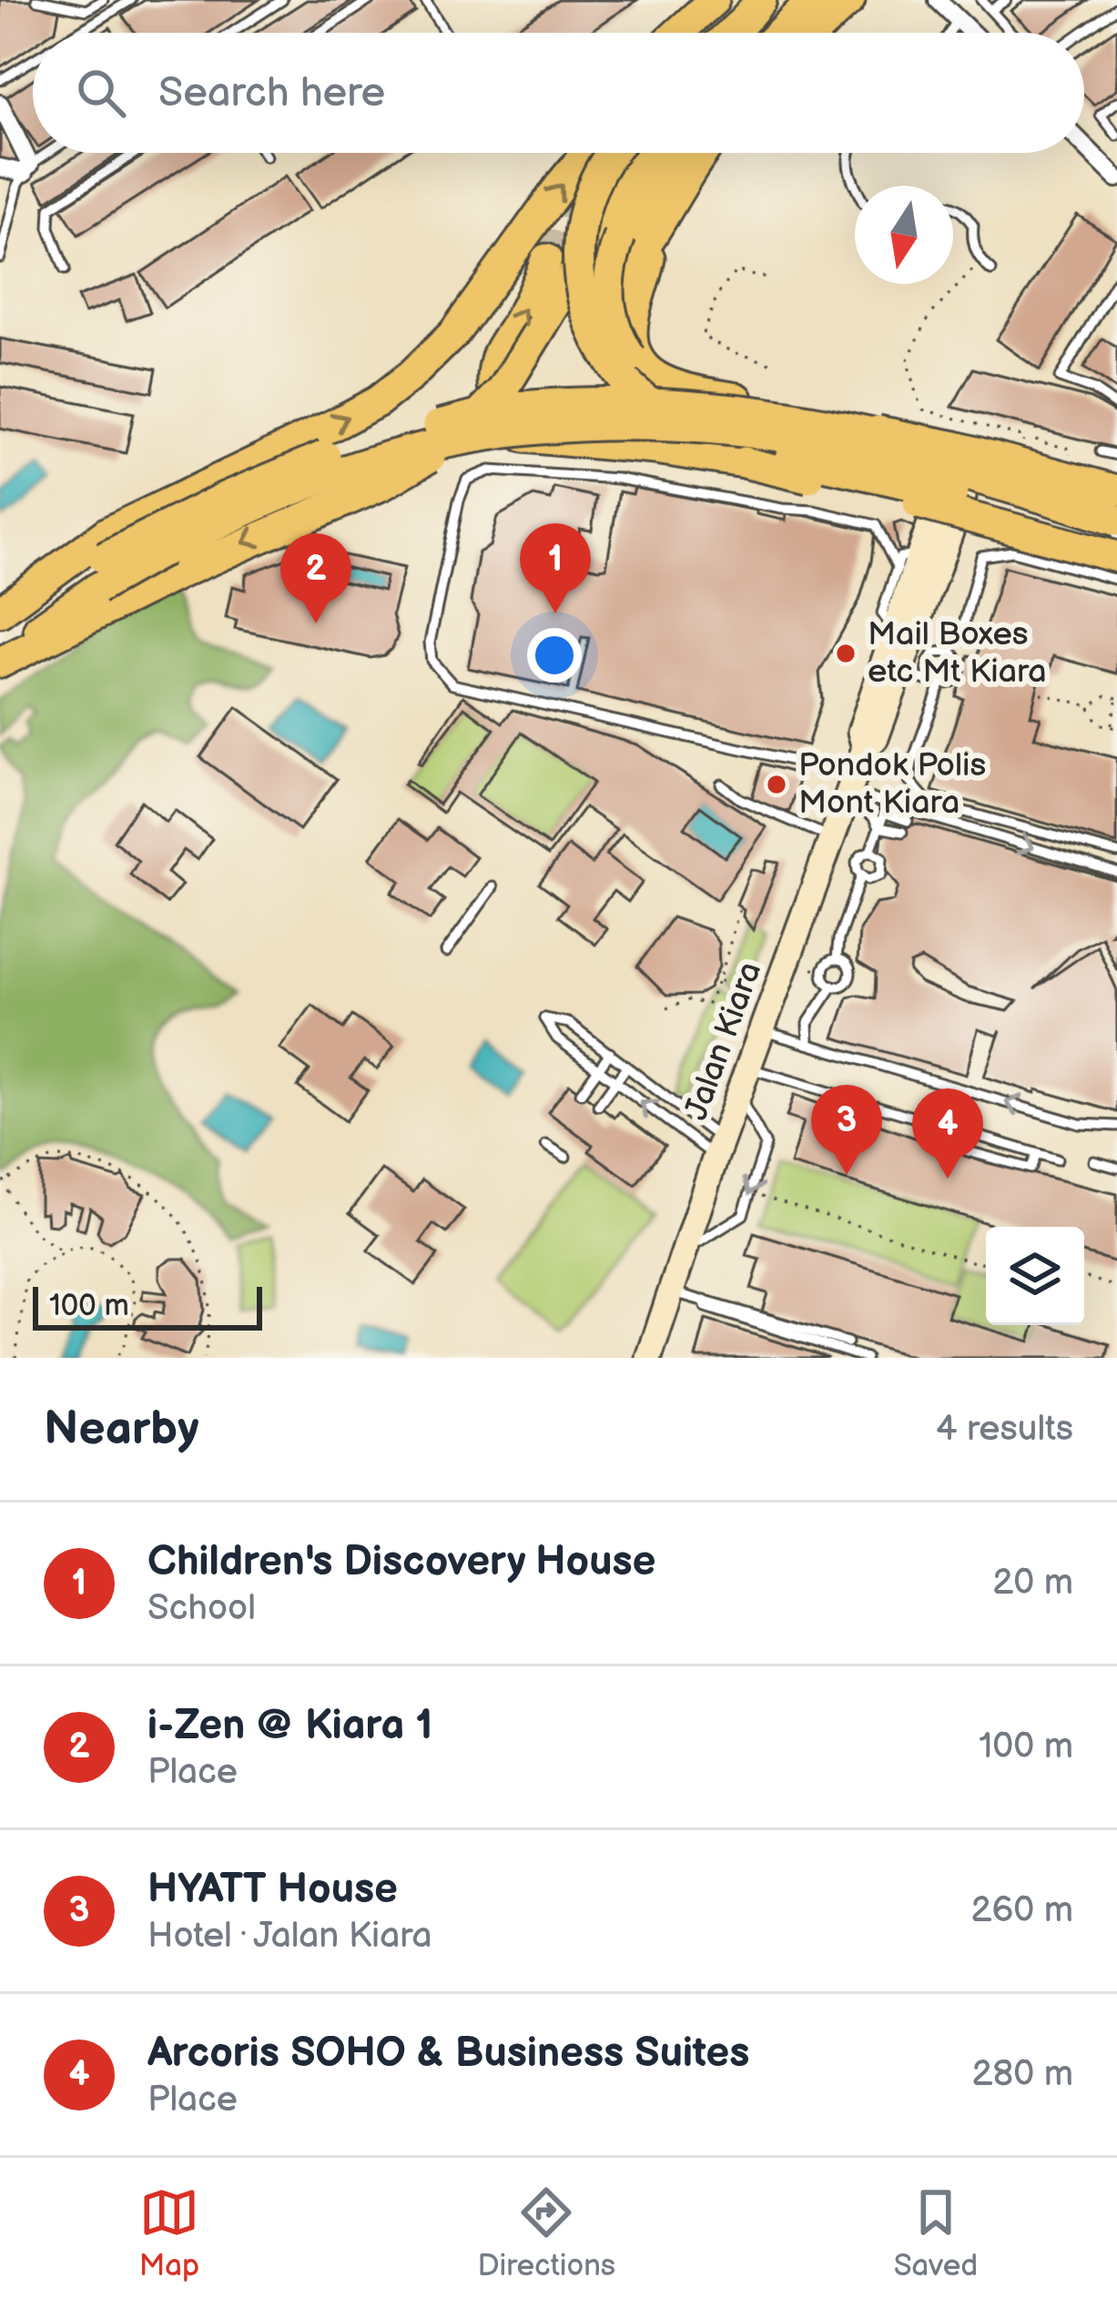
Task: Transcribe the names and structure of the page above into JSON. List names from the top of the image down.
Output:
{
  "streets": {
    "main road": ["Jalan Kiara"]
  },
  "places": ["Mail Boxes etc Mt Kiara", "Pondok Polis Mont Kiara"],
  "scale_bar": "100 m",
  "north": "bottom",
  "page": {
    "search": "Search here",
    "pins": [
      "1",
      "2",
      "3",
      "4"
    ],
    "scale": "100 m",
    "heading": ["Nearby", "4 results"],
    "list": [
      {
        "mark": "1",
        "name": "Children's Discovery House",
        "note": "School",
        "value": "20 m"
      },
      {
        "mark": "2",
        "name": "i-Zen @ Kiara 1",
        "note": "Place",
        "value": "100 m"
      },
      {
        "mark": "3",
        "name": "HYATT House",
        "note": "Hotel · Jalan Kiara",
        "value": "260 m"
      },
      {
        "mark": "4",
        "name": "Arcoris SOHO & Business Suites",
        "note": "Place",
        "value": "280 m"
      }
    ],
    "nav": ["Map", "Directions", "Saved"]
  }
}
